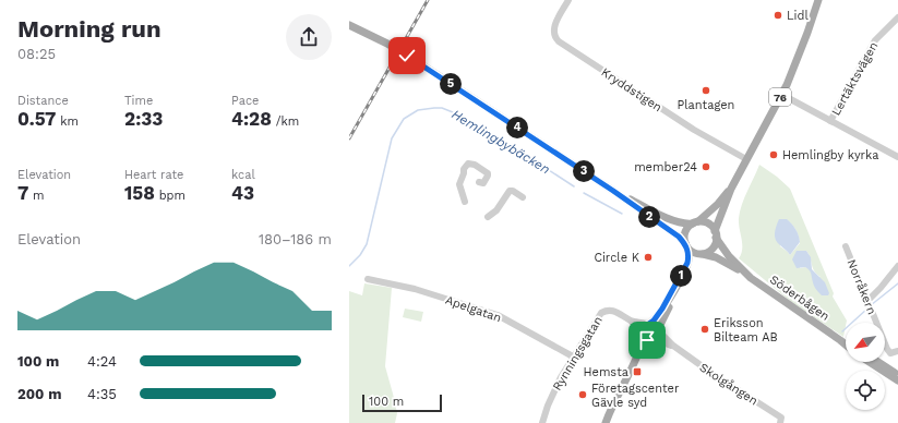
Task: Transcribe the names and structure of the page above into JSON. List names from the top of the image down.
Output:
{
  "streets": {
    "main road": ["76", "Söderbågen"],
    "street": [
      "Lertäktsvägen",
      "Kryddstigen",
      "Norråkern",
      "Apelgatan",
      "Rynningsgatan",
      "Skolgången"
    ]
  },
  "crossings": [
    ["Kryddstigen", "76"],
    ["76", "Söderbågen"],
    ["Apelgatan", "Rynningsgatan"]
  ],
  "water": ["Hemlingbybäcken"],
  "places": {
    "other": [
      "Lidl",
      "Plantagen",
      "Hemlingby kyrka",
      "member24",
      "Circle K",
      "Eriksson Bilteam AB",
      "Företagscenter Gävle syd"
    ],
    "transit": ["Hemsta"]
  },
  "scale_bar": "100 m",
  "north": "bottom left",
  "page": {
    "heading": ["Morning run", "08:25"],
    "pins": [
      "5",
      "4",
      "3",
      "2",
      "1"
    ],
    "stats": [
      ["Distance", "0.57 km"],
      ["Time", "2:33"],
      ["Pace", "4:28 /km"],
      ["Elevation", "7 m"],
      ["Heart rate", "158 bpm"],
      ["kcal", "43"]
    ],
    "chart": ["Elevation", "180–186 m"],
    "list": [
      {
        "name": "100 m",
        "note": "4:24"
      },
      {
        "name": "200 m",
        "note": "4:35"
      }
    ],
    "scale": "100 m"
  }
}
